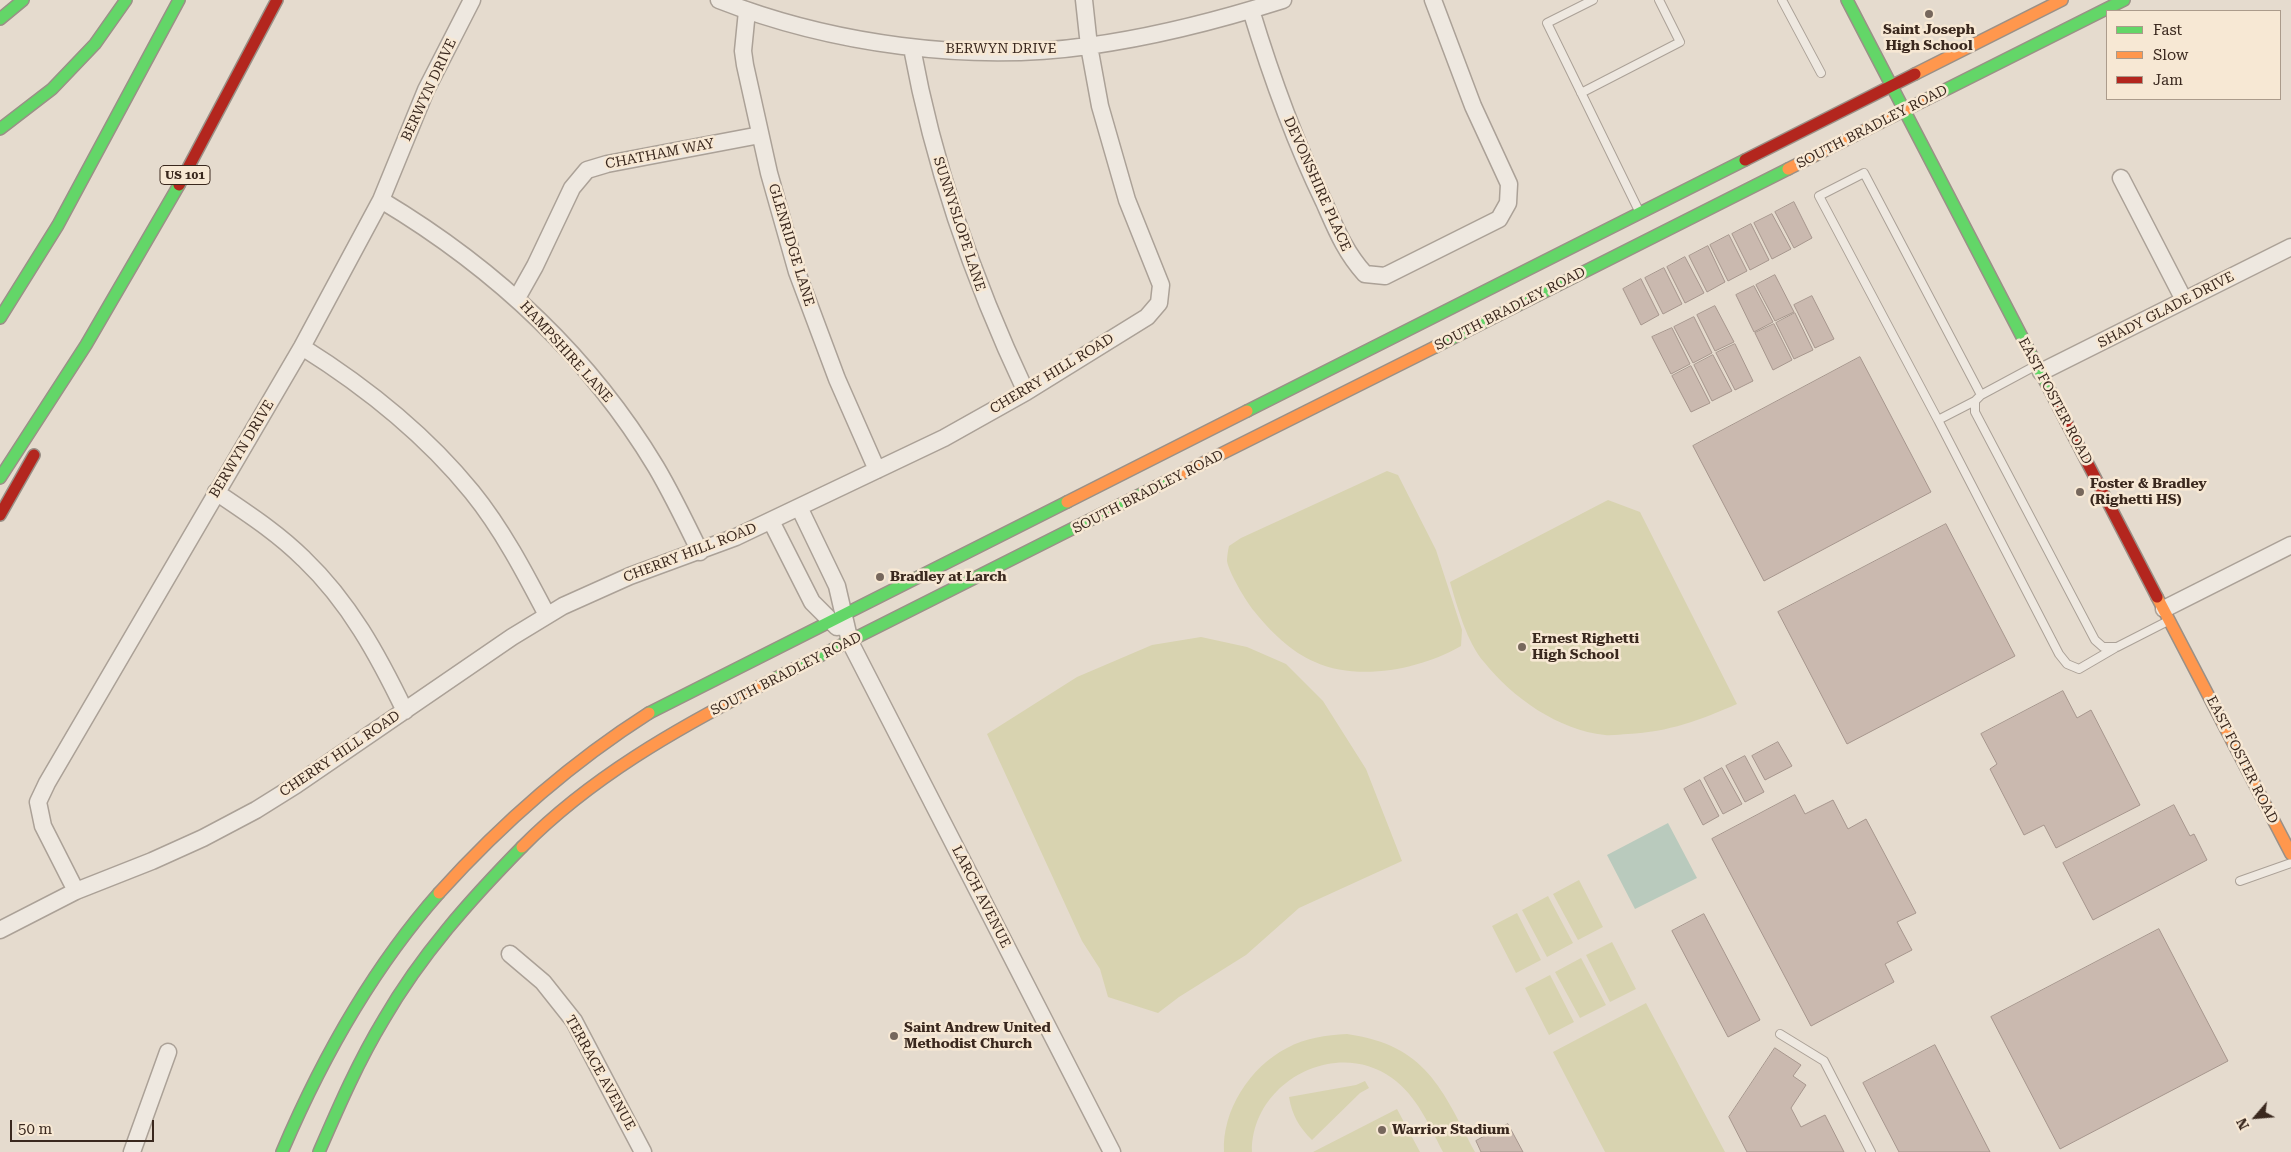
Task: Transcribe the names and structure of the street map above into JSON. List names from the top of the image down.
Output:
{
  "streets": {
    "main road": ["SOUTH BRADLEY ROAD", "US 101", "EAST FOSTER ROAD"],
    "street": [
      "BERWYN DRIVE",
      "CHATHAM WAY",
      "DEVONSHIRE PLACE",
      "SUNNYSLOPE LANE",
      "GLENRIDGE LANE",
      "SHADY GLADE DRIVE",
      "HAMPSHIRE LANE",
      "CHERRY HILL ROAD",
      "LARCH AVENUE",
      "TERRACE AVENUE"
    ]
  },
  "crossings": [
    ["BERWYN DRIVE", "DEVONSHIRE PLACE"],
    ["BERWYN DRIVE", "SUNNYSLOPE LANE"],
    ["BERWYN DRIVE", "GLENRIDGE LANE"],
    ["BERWYN DRIVE", "HAMPSHIRE LANE"],
    ["BERWYN DRIVE", "CHERRY HILL ROAD"],
    ["SOUTH BRADLEY ROAD", "EAST FOSTER ROAD"],
    ["SOUTH BRADLEY ROAD", "LARCH AVENUE"],
    ["CHATHAM WAY", "GLENRIDGE LANE"],
    ["CHATHAM WAY", "HAMPSHIRE LANE"],
    ["SUNNYSLOPE LANE", "CHERRY HILL ROAD"],
    ["GLENRIDGE LANE", "CHERRY HILL ROAD"],
    ["SHADY GLADE DRIVE", "EAST FOSTER ROAD"],
    ["HAMPSHIRE LANE", "CHERRY HILL ROAD"],
    ["CHERRY HILL ROAD", "LARCH AVENUE"]
  ],
  "places": [
    "Saint Joseph High School",
    "Foster & Bradley (Righetti HS)",
    "Bradley at Larch",
    "Ernest Righetti High School",
    "Saint Andrew United Methodist Church",
    "Warrior Stadium"
  ],
  "legend": ["Fast", "Slow", "Jam"],
  "scale_bar": "50 m",
  "north": "bottom left"
}
